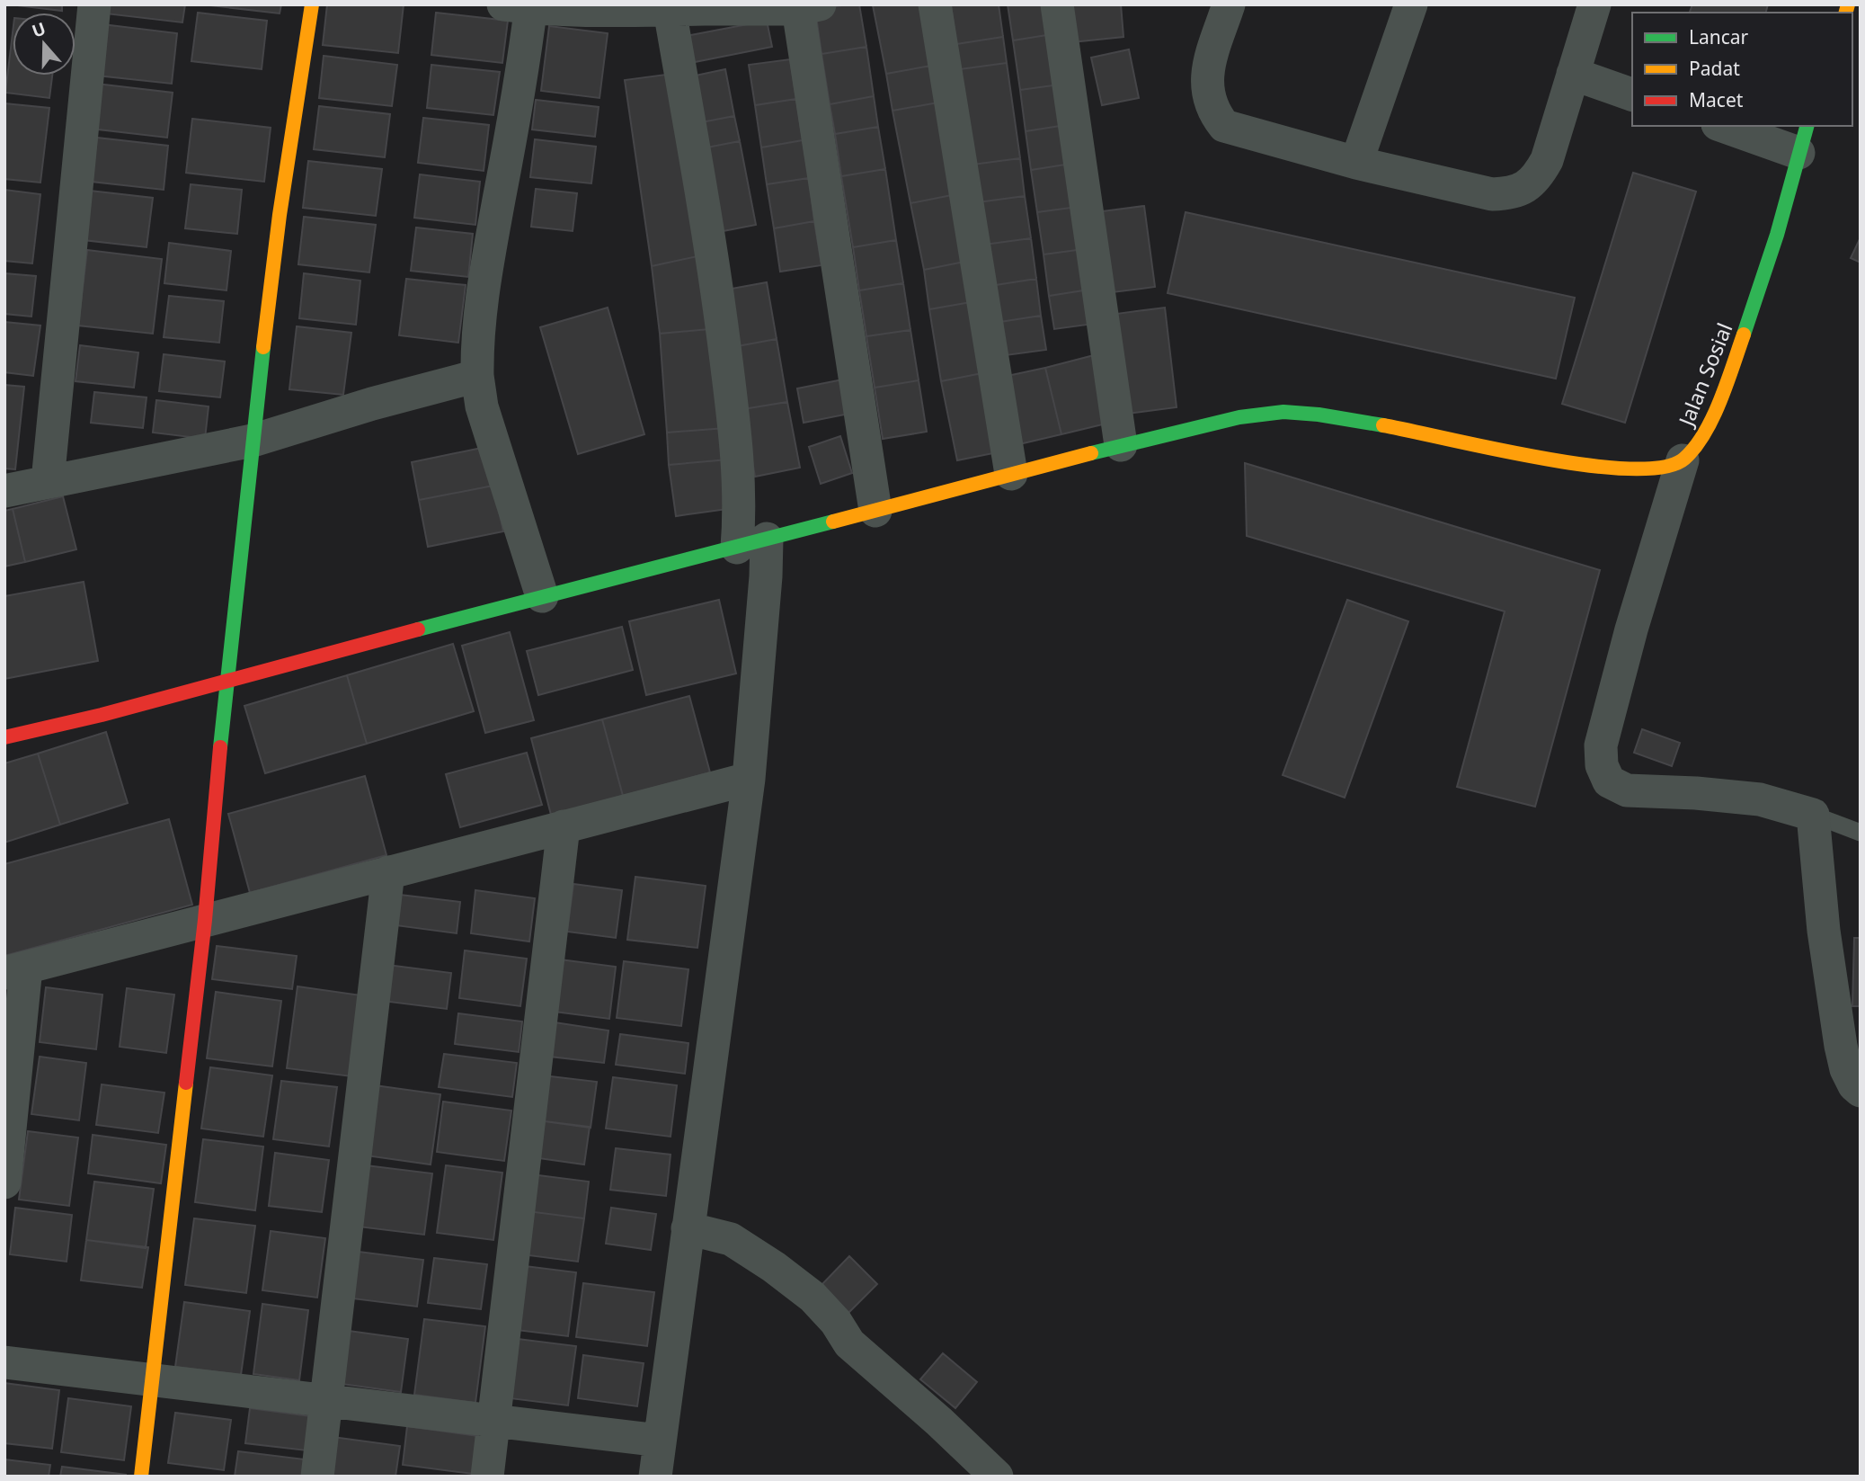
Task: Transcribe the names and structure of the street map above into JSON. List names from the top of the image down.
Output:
{
  "streets": {
    "street": ["Jalan Sosial"]
  },
  "legend": ["Lancar", "Padat", "Macet"],
  "north": "top"
}
